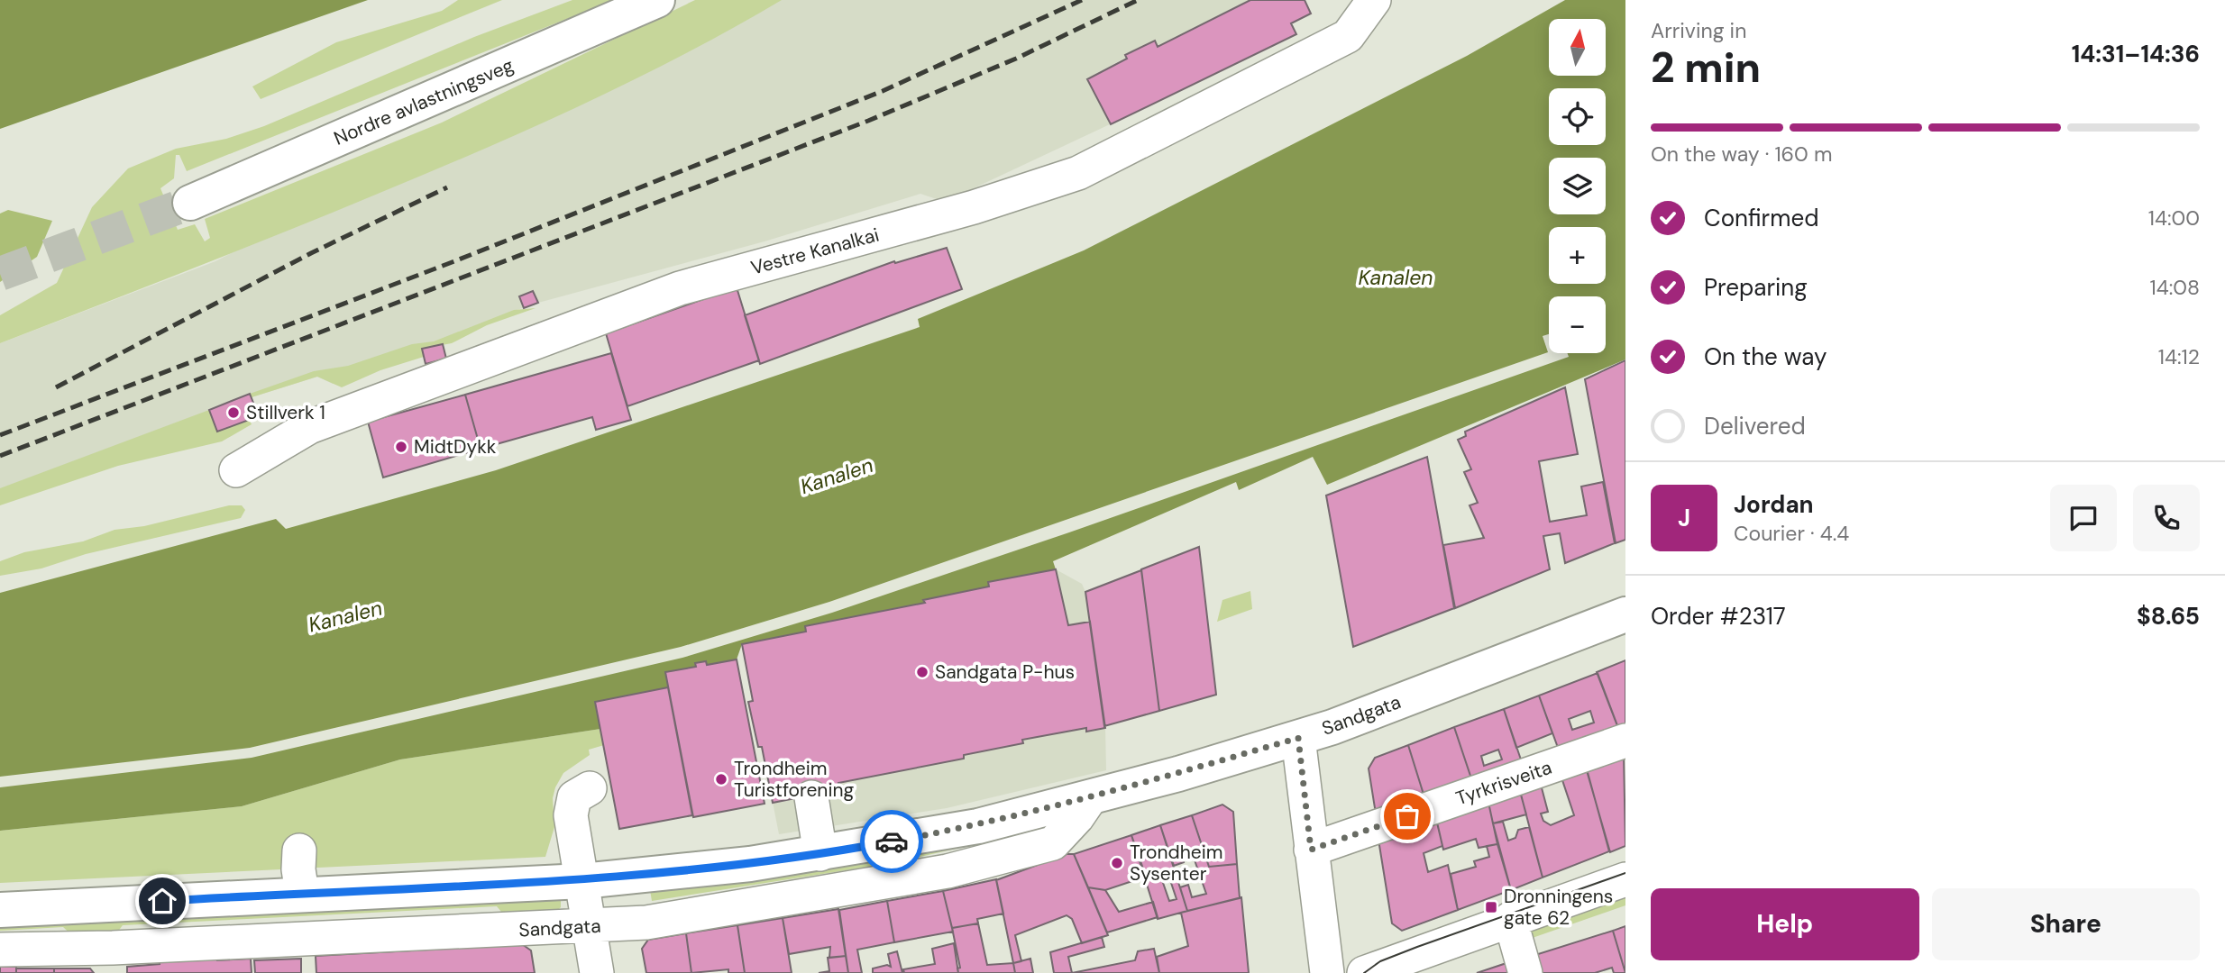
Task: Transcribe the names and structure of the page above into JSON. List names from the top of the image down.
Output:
{
  "streets": {
    "main road": ["Nordre avlastningsveg", "Sandgata"],
    "street": ["Vestre Kanalkai", "Tyrkrisveita"]
  },
  "water": ["Kanalen"],
  "places": {
    "other": [
      "Stillverk 1",
      "MidtDykk",
      "Sandgata P-hus",
      "Trondheim Turistforening",
      "Trondheim Sysenter"
    ],
    "transit": ["Dronningens gate 62"]
  },
  "north": "top",
  "page": {
    "heading": ["2 min", "Arriving in", "14:31–14:36"],
    "panel": [
      "Jordan",
      "Courier · 4.4",
      "Order #2317",
      "$8.65"
    ],
    "map_buttons": ["+", "−"],
    "bar": "On the way · 160 m",
    "list": [
      ["Confirmed", "14:00"],
      ["Preparing", "14:08"],
      ["On the way", "14:12"],
      "Delivered"
    ],
    "round": "J",
    "buttons": ["Help", "Share"]
  }
}
